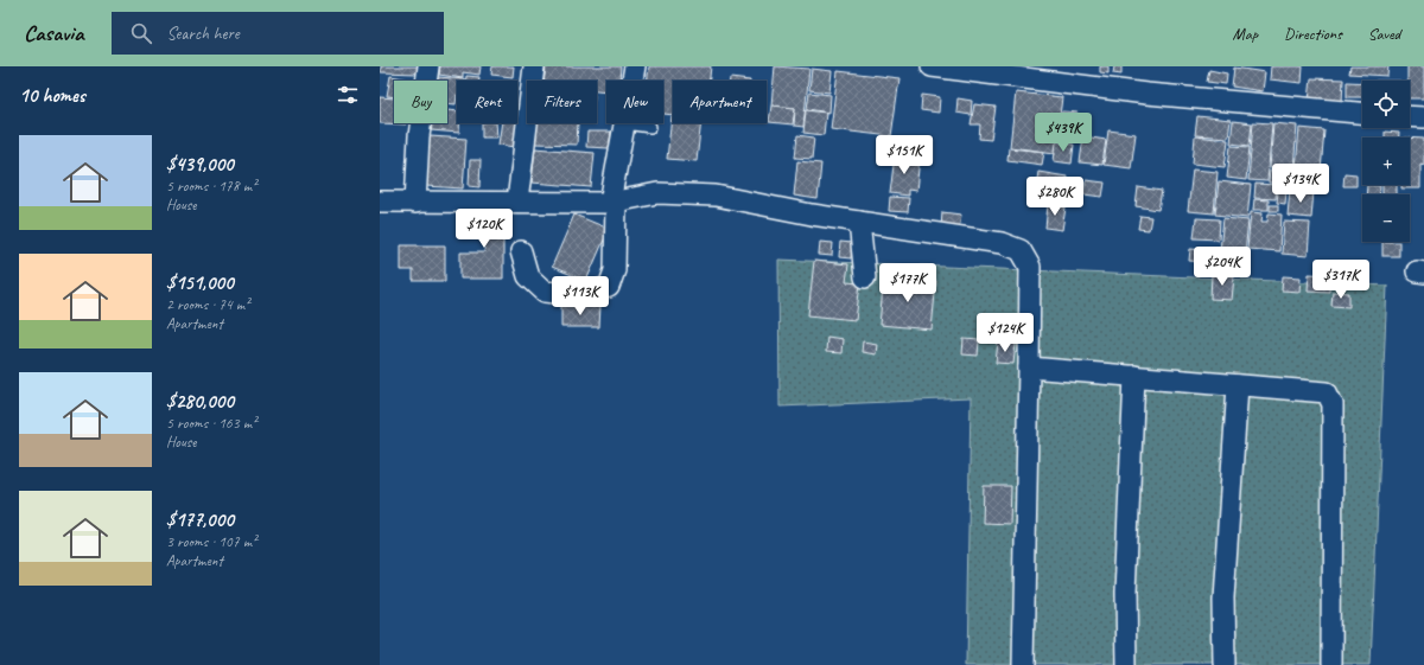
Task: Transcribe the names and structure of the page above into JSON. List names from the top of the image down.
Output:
{
  "page": {
    "header": "Casavia",
    "search": "Search here",
    "nav": ["Map", "Directions", "Saved"],
    "heading": "10 homes",
    "map_buttons": ["+", "−"],
    "chip": [
      "Buy",
      "Rent",
      "Filters",
      "New",
      "Apartment"
    ],
    "price": [
      "$439K",
      "$151K",
      "$134K",
      "$280K",
      "$120K",
      "$204K",
      "$317K",
      "$177K",
      "$113K",
      "$124K"
    ],
    "list": [
      {
        "name": "$439,000",
        "note": "5 rooms · 178 m² · House"
      },
      {
        "name": "$151,000",
        "note": "2 rooms · 74 m² · Apartment"
      },
      {
        "name": "$280,000",
        "note": "5 rooms · 163 m² · House"
      },
      {
        "name": "$177,000",
        "note": "3 rooms · 107 m² · Apartment"
      }
    ]
  }
}
